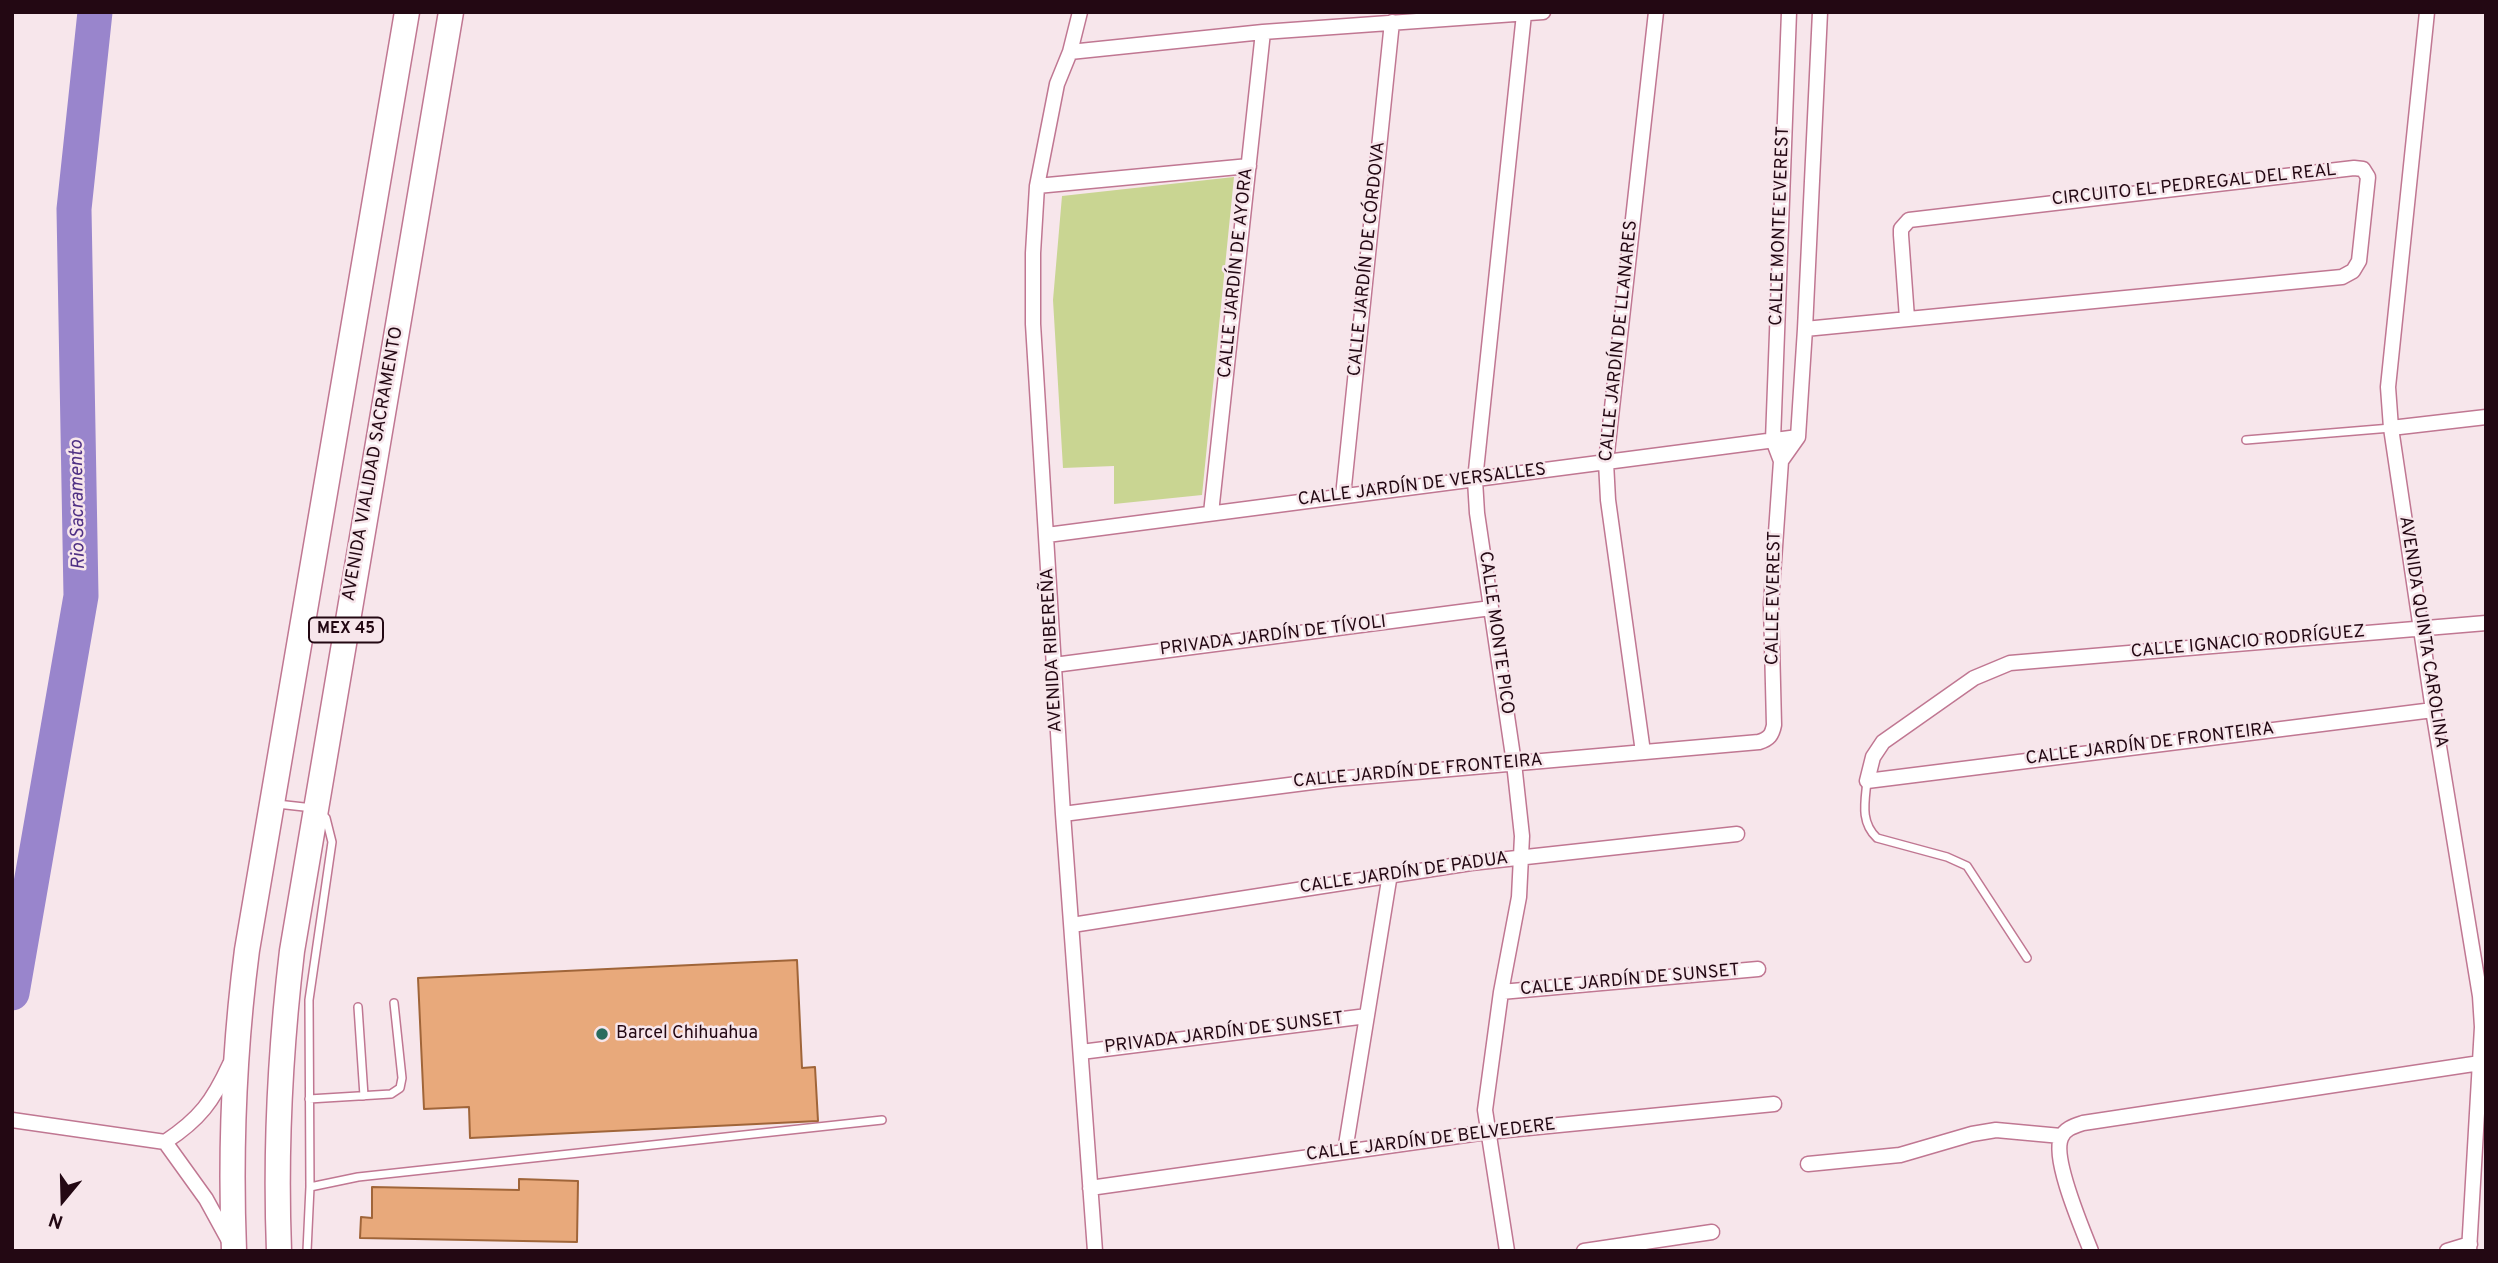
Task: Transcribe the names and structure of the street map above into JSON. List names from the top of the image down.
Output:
{
  "streets": {
    "highway": ["AVENIDA VIALIDAD SACRAMENTO", "MEX 45"],
    "street": [
      "CIRCUITO EL PEDREGAL DEL REAL",
      "CALLE MONTE EVEREST",
      "CALLE JARDÍN DE CÓRDOVA",
      "CALLE JARDÍN DE AYORA",
      "CALLE JARDÍN DE LLANARES",
      "CALLE JARDÍN DE VERSALLES",
      "CALLE EVEREST",
      "AVENIDA QUINTA CAROLINA",
      "CALLE MONTE PICO",
      "PRIVADA JARDÍN DE TÍVOLI",
      "CALLE IGNACIO RODRÍGUEZ",
      "AVENIDA RIBEREÑA",
      "CALLE JARDÍN DE FRONTEIRA",
      "CALLE JARDÍN DE PADUA",
      "CALLE JARDÍN DE SUNSET",
      "PRIVADA JARDÍN DE SUNSET",
      "CALLE JARDÍN DE BELVEDERE"
    ]
  },
  "crossings": [
    ["CIRCUITO EL PEDREGAL DEL REAL", "CALLE MONTE EVEREST"],
    ["CALLE MONTE EVEREST", "CALLE JARDÍN DE VERSALLES"],
    ["CALLE MONTE EVEREST", "CALLE EVEREST"],
    ["CALLE JARDÍN DE CÓRDOVA", "CALLE JARDÍN DE VERSALLES"],
    ["CALLE JARDÍN DE AYORA", "CALLE JARDÍN DE VERSALLES"],
    ["CALLE JARDÍN DE LLANARES", "CALLE JARDÍN DE VERSALLES"],
    ["CALLE JARDÍN DE LLANARES", "CALLE JARDÍN DE FRONTEIRA"],
    ["CALLE JARDÍN DE VERSALLES", "CALLE EVEREST"],
    ["CALLE JARDÍN DE VERSALLES", "CALLE MONTE PICO"],
    ["CALLE JARDÍN DE VERSALLES", "AVENIDA RIBEREÑA"],
    ["CALLE EVEREST", "CALLE JARDÍN DE FRONTEIRA"],
    ["AVENIDA QUINTA CAROLINA", "CALLE IGNACIO RODRÍGUEZ"],
    ["AVENIDA QUINTA CAROLINA", "CALLE JARDÍN DE FRONTEIRA"],
    ["CALLE MONTE PICO", "PRIVADA JARDÍN DE TÍVOLI"],
    ["CALLE MONTE PICO", "CALLE JARDÍN DE FRONTEIRA"],
    ["CALLE MONTE PICO", "CALLE JARDÍN DE PADUA"],
    ["CALLE MONTE PICO", "CALLE JARDÍN DE SUNSET"],
    ["CALLE MONTE PICO", "CALLE JARDÍN DE BELVEDERE"],
    ["PRIVADA JARDÍN DE TÍVOLI", "AVENIDA RIBEREÑA"],
    ["CALLE IGNACIO RODRÍGUEZ", "CALLE JARDÍN DE FRONTEIRA"],
    ["AVENIDA RIBEREÑA", "CALLE JARDÍN DE FRONTEIRA"],
    ["AVENIDA RIBEREÑA", "CALLE JARDÍN DE PADUA"],
    ["AVENIDA RIBEREÑA", "PRIVADA JARDÍN DE SUNSET"],
    ["AVENIDA RIBEREÑA", "CALLE JARDÍN DE BELVEDERE"]
  ],
  "water": ["Rio Sacramento"],
  "places": ["Barcel Chihuahua"],
  "north": "bottom"
}
